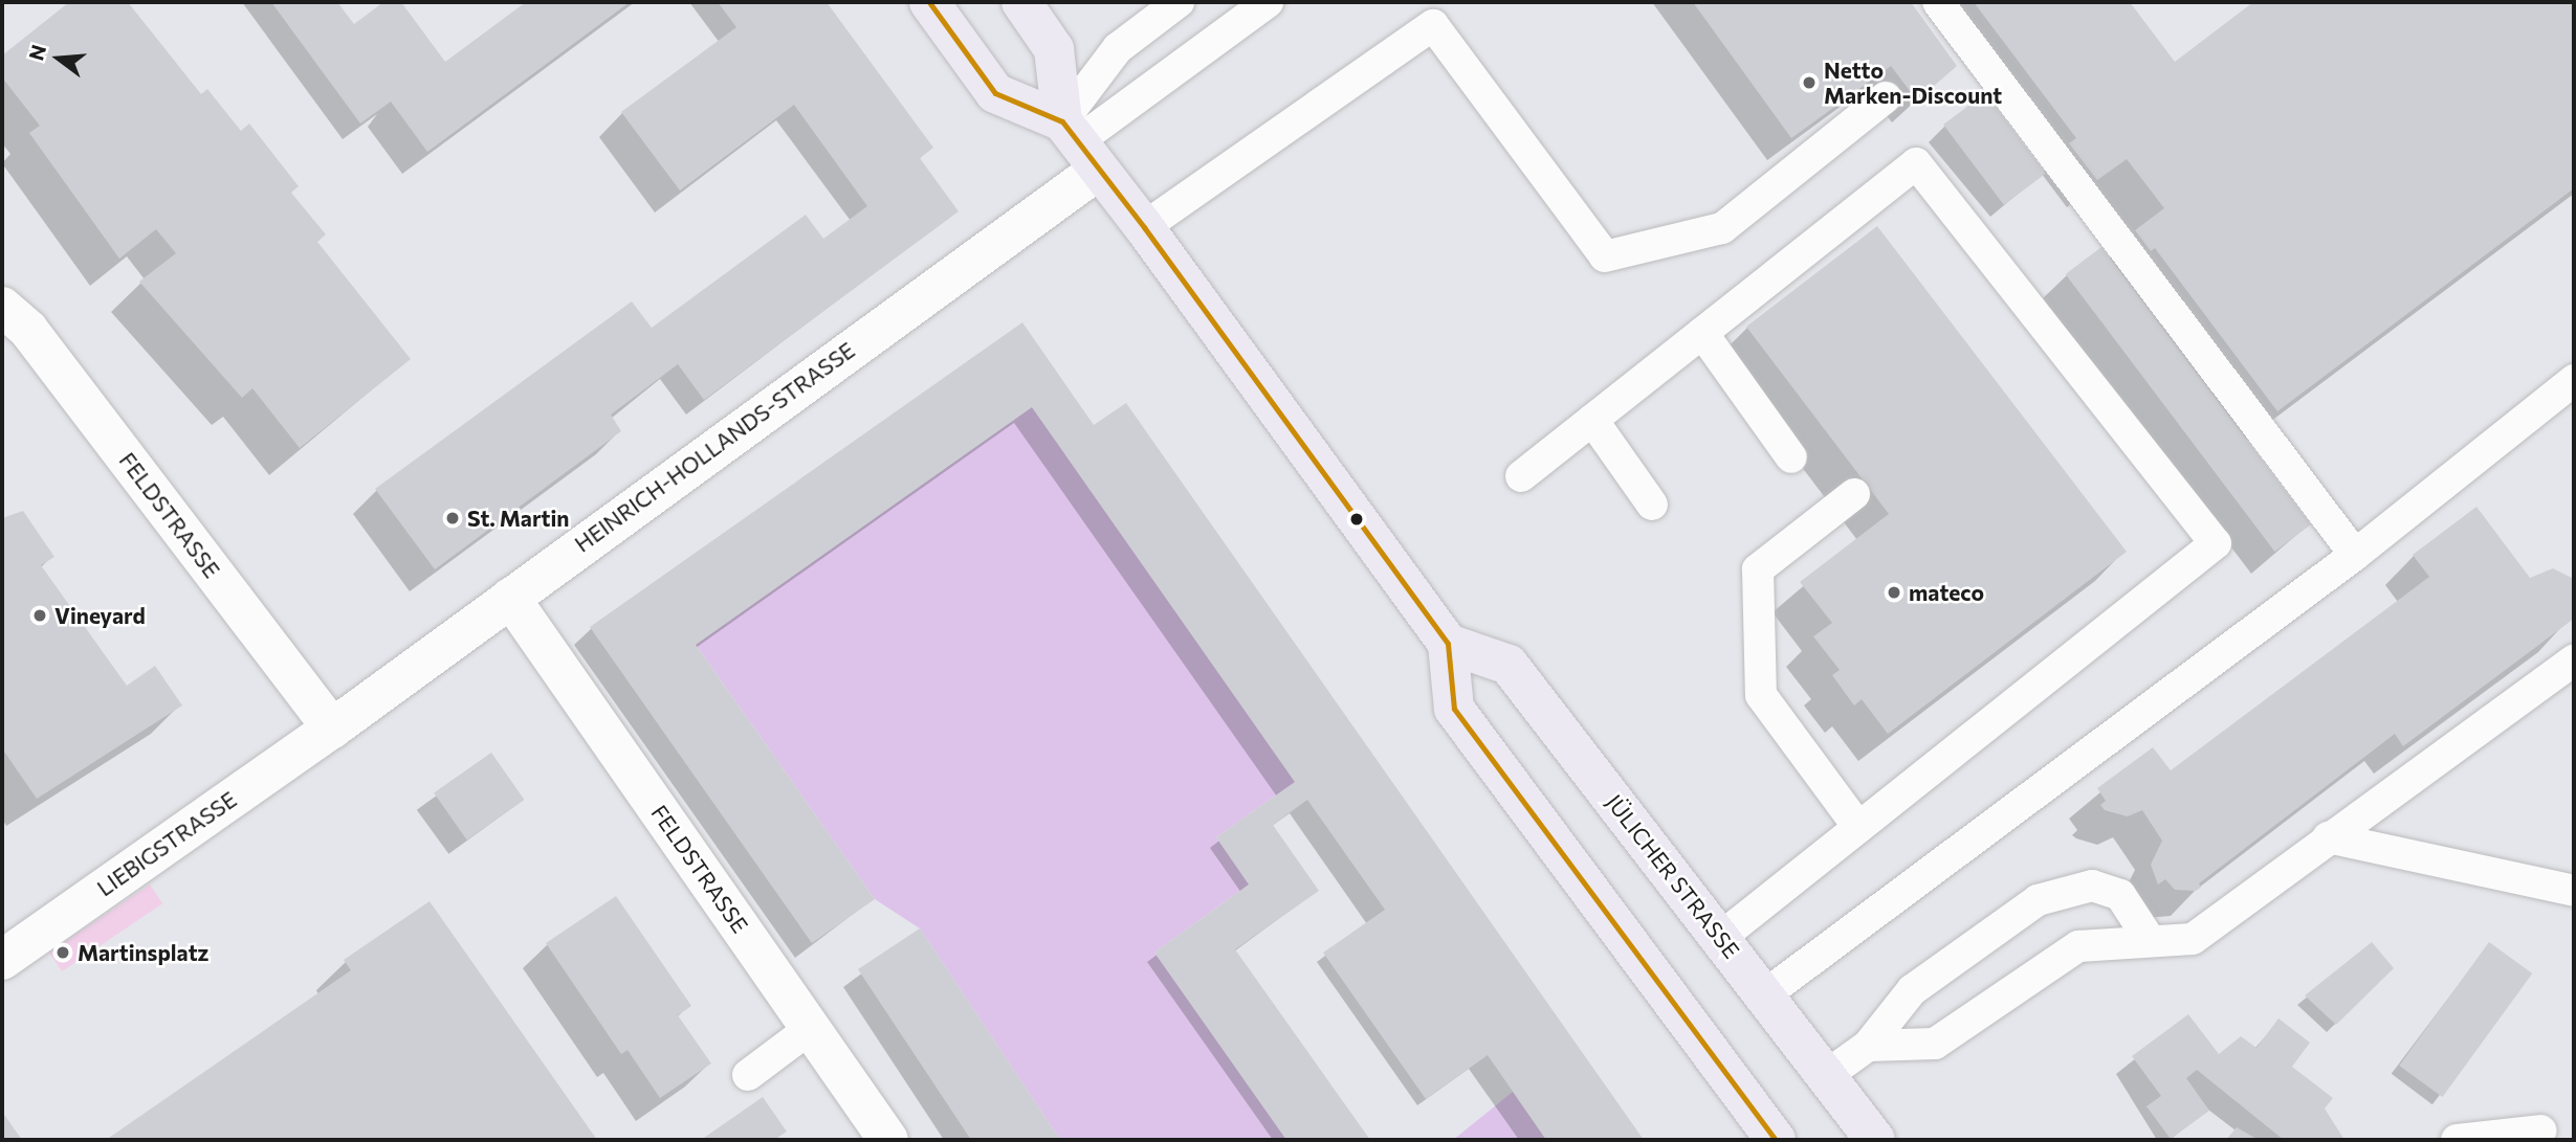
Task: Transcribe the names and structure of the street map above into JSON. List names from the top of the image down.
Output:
{
  "streets": {
    "main road": ["JÜLICHER STRASSE"],
    "street": ["HEINRICH-HOLLANDS-STRASSE", "FELDSTRASSE", "LIEBIGSTRASSE"]
  },
  "crossings": [
    ["HEINRICH-HOLLANDS-STRASSE", "FELDSTRASSE"],
    ["HEINRICH-HOLLANDS-STRASSE", "LIEBIGSTRASSE"],
    ["FELDSTRASSE", "LIEBIGSTRASSE"]
  ],
  "places": [
    "Netto Marken-Discount",
    "St. Martin",
    "mateco",
    "Vineyard",
    "Martinsplatz"
  ],
  "north": "left"
}
